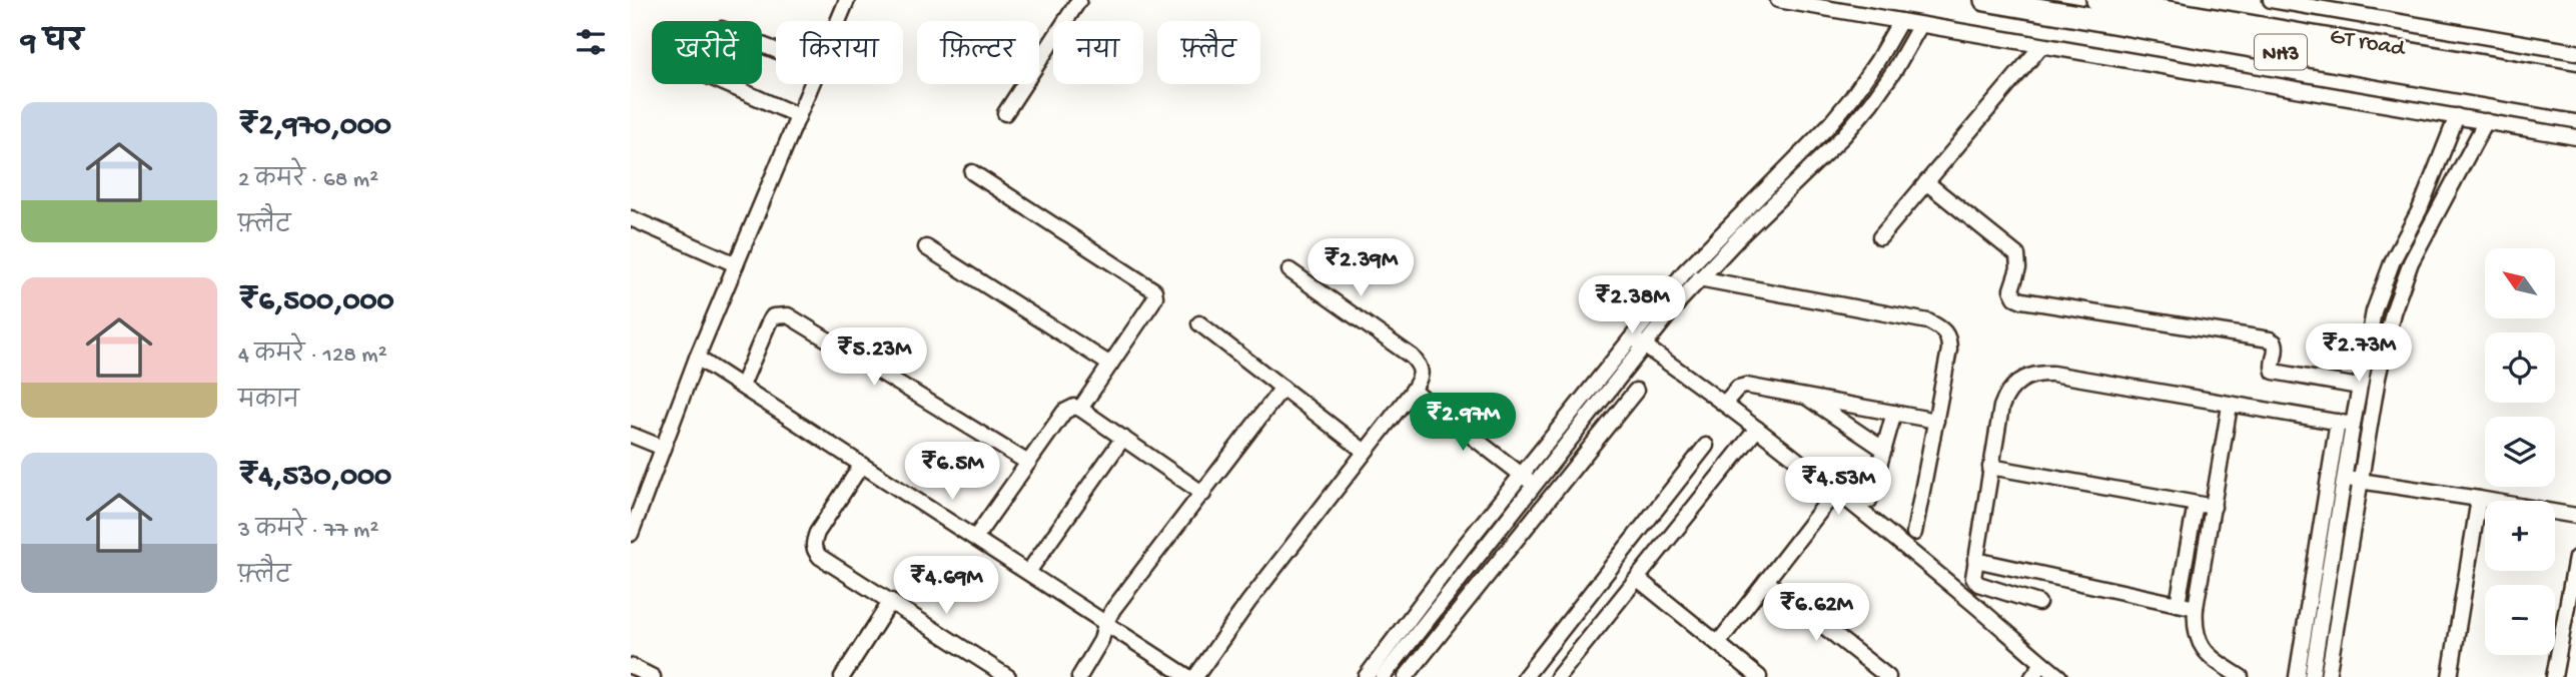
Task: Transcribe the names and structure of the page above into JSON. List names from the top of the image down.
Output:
{
  "streets": {
    "highway": ["GT road", "NH3"]
  },
  "north": "top left",
  "page": {
    "heading": "9 घर",
    "chip": [
      "खरीदें",
      "किराया",
      "फ़िल्टर",
      "नया",
      "फ़्लैट"
    ],
    "list": [
      {
        "name": "₹2,970,000",
        "note": "2 कमरे · 68 m² · फ़्लैट"
      },
      {
        "name": "₹6,500,000",
        "note": "4 कमरे · 128 m² · मकान"
      },
      {
        "name": "₹4,530,000",
        "note": "3 कमरे · 77 m² · फ़्लैट"
      }
    ],
    "price": [
      "₹2.39M",
      "₹2.38M",
      "₹2.73M",
      "₹5.23M",
      "₹2.97M",
      "₹6.5M",
      "₹4.53M",
      "₹4.69M",
      "₹6.62M"
    ],
    "map_buttons": ["+", "−"]
  }
}
